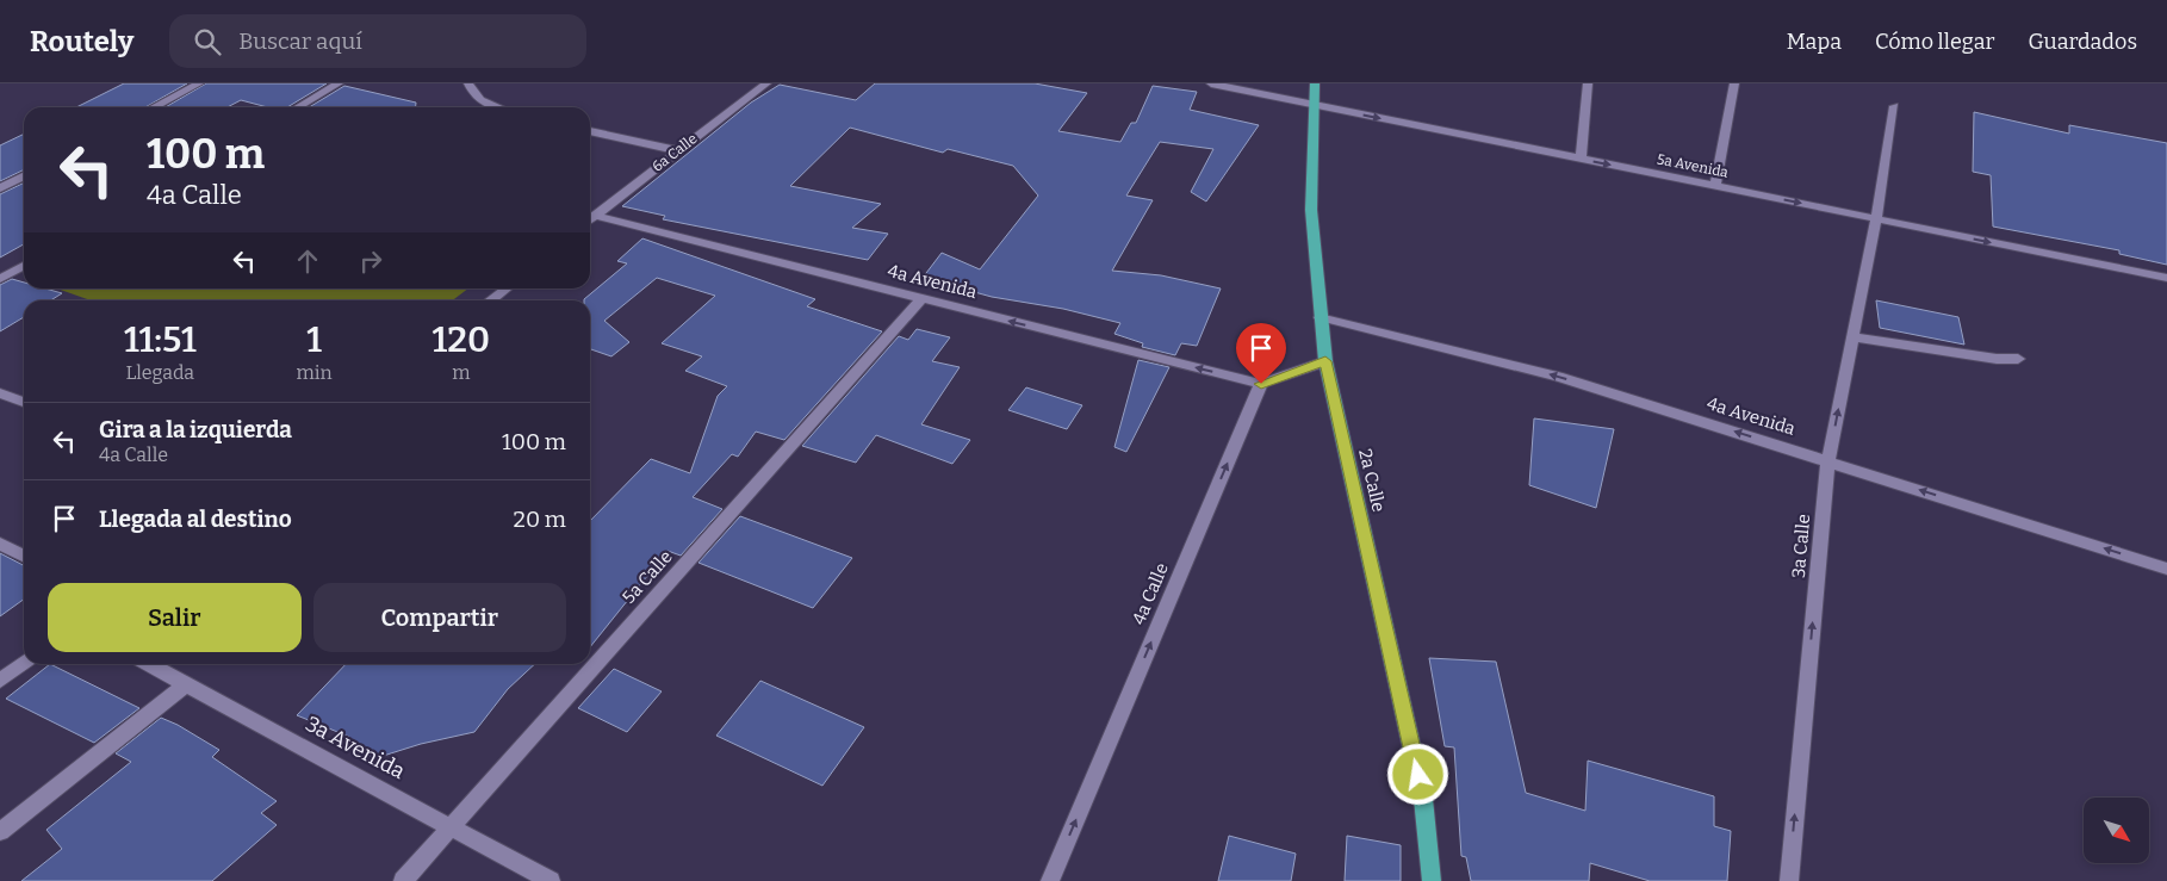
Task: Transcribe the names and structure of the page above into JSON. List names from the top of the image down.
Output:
{
  "streets": {
    "main road": ["2a Calle"],
    "street": [
      "6a Calle",
      "5a Avenida",
      "4a Avenida",
      "3a Calle",
      "5a Calle",
      "4a Calle",
      "3a Avenida"
    ]
  },
  "crossings": [
    ["6a Calle", "4a Avenida"],
    ["5a Avenida", "2a Calle"],
    ["5a Avenida", "3a Calle"],
    ["4a Avenida", "2a Calle"],
    ["4a Avenida", "3a Calle"],
    ["4a Avenida", "5a Calle"],
    ["4a Avenida", "4a Calle"],
    ["5a Calle", "3a Avenida"]
  ],
  "one_way": [
    "5a Avenida",
    "4a Avenida",
    "3a Calle",
    "4a Calle"
  ],
  "north": "bottom right",
  "page": {
    "header": "Routely",
    "search": "Buscar aquí",
    "nav": ["Mapa", "Cómo llegar", "Guardados"],
    "turn": ["100 m", "4a Calle"],
    "eta": [
      "11:51",
      "Llegada",
      "1",
      "min",
      "120",
      "m"
    ],
    "list": [
      {
        "name": "Gira a la izquierda",
        "note": "4a Calle",
        "value": "100 m"
      },
      {
        "name": "Llegada al destino",
        "value": "20 m"
      }
    ],
    "buttons": ["Salir", "Compartir"]
  }
}
